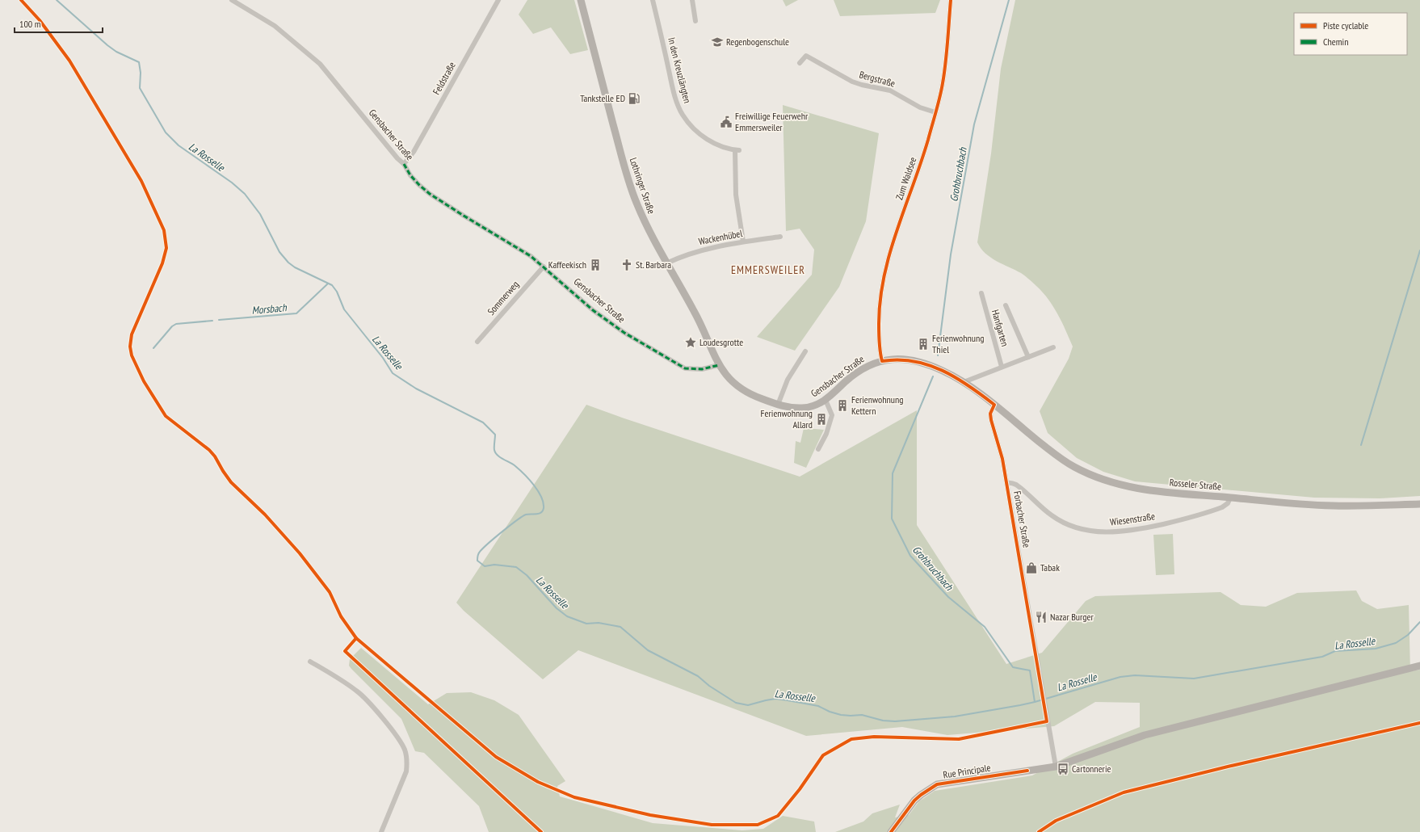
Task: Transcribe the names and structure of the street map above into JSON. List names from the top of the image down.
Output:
{
  "streets": {
    "main road": [
      "Gensbacher Straße",
      "Lothringer Straße",
      "Rosseler Straße",
      "Rue Principale"
    ],
    "street": [
      "In den Kreuzlängten",
      "Feldstraße",
      "Bergstraße",
      "Zum Waldsee",
      "Wackenhübel",
      "Sommerweg",
      "Hanfgarten",
      "Forbacher Straße",
      "Wiesenstraße"
    ]
  },
  "crossings": [
    ["In den Kreuzlängten", "Wackenhübel"],
    ["Feldstraße", "Gensbacher Straße"],
    ["Bergstraße", "Zum Waldsee"],
    ["Gensbacher Straße", "Zum Waldsee"],
    ["Gensbacher Straße", "Lothringer Straße"],
    ["Gensbacher Straße", "Sommerweg"],
    ["Gensbacher Straße", "Rosseler Straße"],
    ["Gensbacher Straße", "Forbacher Straße"],
    ["Lothringer Straße", "Wackenhübel"],
    ["Rosseler Straße", "Forbacher Straße"],
    ["Rosseler Straße", "Wiesenstraße"],
    ["Forbacher Straße", "Wiesenstraße"],
    ["Forbacher Straße", "Rue Principale"]
  ],
  "districts": ["EMMERSWEILER"],
  "water": ["La Rosselle", "Grohbruchbach", "Morsbach"],
  "places": {
    "school or university": ["Regenbogenschule"],
    "fuel station": ["Tankstelle ED"],
    "public building": ["Freiwillige Feuerwehr Emmersweiler"],
    "building": [
      "Kaffeekisch",
      "Ferienwohnung Thiel",
      "Ferienwohnung Kettern",
      "Ferienwohnung Allard"
    ],
    "church": ["St. Barbara"],
    "place": ["Loudesgrotte"],
    "shop": ["Tabak"],
    "restaurant": ["Nazar Burger"],
    "bus stop": ["Cartonnerie"]
  },
  "legend": ["Piste cyclable", "Chemin"],
  "scale_bar": "100 m"
}
